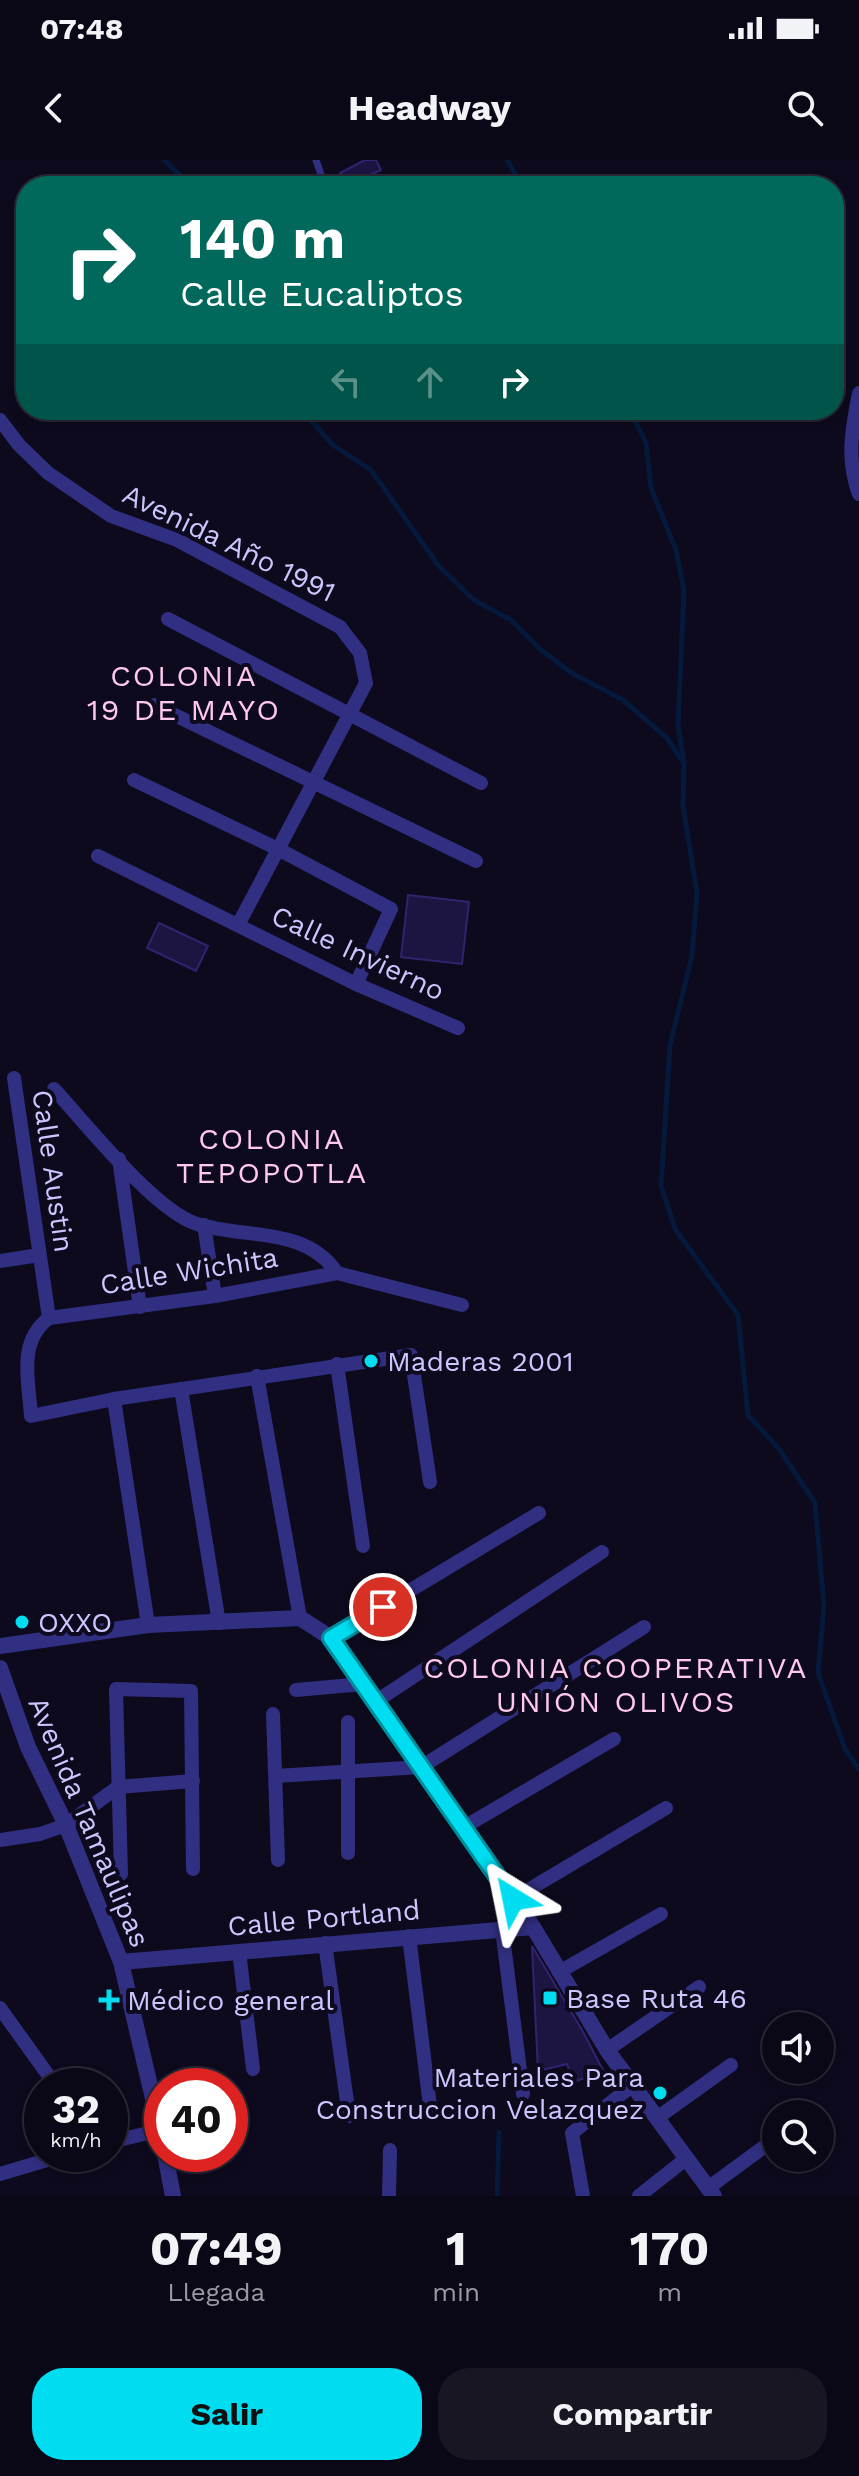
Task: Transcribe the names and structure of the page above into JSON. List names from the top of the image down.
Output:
{
  "streets": {
    "street": [
      "Avenida Año 1991",
      "Calle Invierno",
      "Calle Austin",
      "Calle Wichita",
      "Avenida Tamaulipas",
      "Calle Portland"
    ]
  },
  "crossings": [
    ["Calle Austin", "Calle Wichita"],
    ["Avenida Tamaulipas", "Calle Portland"]
  ],
  "districts": ["COLONIA 19 DE MAYO", "COLONIA TEPOPOTLA", "COLONIA COOPERATIVA UNIÓN OLIVOS"],
  "places": {
    "other": ["Maderas 2001", "OXXO", "Materiales Para Construccion Velazquez"],
    "transit": ["Base Ruta 46"],
    "health": ["Médico general"]
  },
  "page": {
    "status": "07:48",
    "header": "Headway",
    "turn": ["140 m", "Calle Eucaliptos"],
    "speed": "32 km/h",
    "limit": "40",
    "eta": [
      "07:49",
      "Llegada",
      "1",
      "min",
      "170",
      "m"
    ],
    "buttons": ["Salir", "Compartir"]
  }
}
